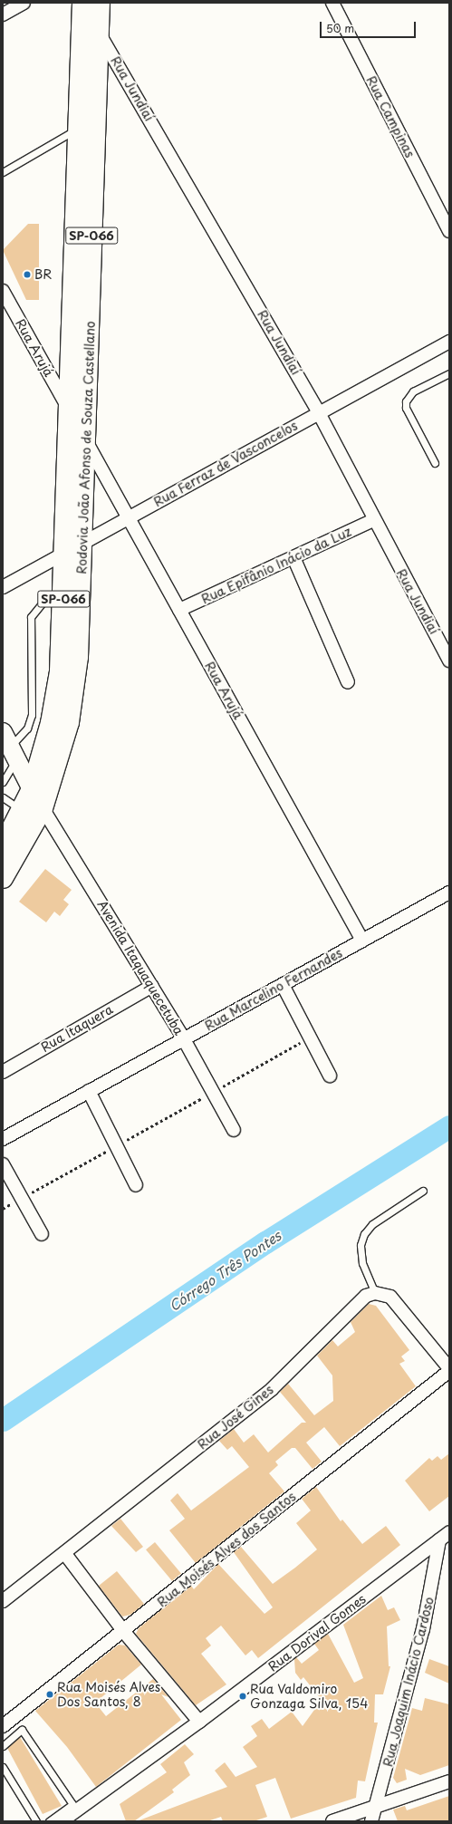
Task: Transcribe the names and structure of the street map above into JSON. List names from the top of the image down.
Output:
{
  "streets": {
    "main road": ["SP-066", "Rodovia João Afonso de Souza Castellano"],
    "street": [
      "Rua Jundiaí",
      "Rua Campinas",
      "Rua Arujá",
      "Rua Ferraz de Vasconcelos",
      "Rua Epifânio Inácio da Luz",
      "Avenida Itaquaquecetuba",
      "Rua Marcelino Fernandes",
      "Rua Itaquera",
      "Rua José Gines",
      "Rua Moisés Alves dos Santos",
      "Rua Dorival Gomes",
      "Rua Joaquim Inácio Cardoso"
    ]
  },
  "crossings": [
    ["Rua Jundiaí", "Rodovia João Afonso de Souza Castellano"],
    ["Rua Jundiaí", "Rua Ferraz de Vasconcelos"],
    ["Rua Jundiaí", "Rua Epifânio Inácio da Luz"],
    ["Rua Arujá", "Rodovia João Afonso de Souza Castellano"],
    ["Rua Arujá", "Rua Ferraz de Vasconcelos"],
    ["Rua Arujá", "Rua Epifânio Inácio da Luz"],
    ["Rua Arujá", "Rua Marcelino Fernandes"],
    ["Rodovia João Afonso de Souza Castellano", "Rua Ferraz de Vasconcelos"],
    ["Rodovia João Afonso de Souza Castellano", "Avenida Itaquaquecetuba"],
    ["Avenida Itaquaquecetuba", "Rua Marcelino Fernandes"],
    ["Avenida Itaquaquecetuba", "Rua Itaquera"],
    ["Rua Dorival Gomes", "Rua Joaquim Inácio Cardoso"]
  ],
  "water": ["Córrego Três Pontes"],
  "places": ["BR", "Rua Moisés Alves Dos Santos, 8", "Rua Valdomiro Gonzaga Silva, 154"],
  "scale_bar": "50 m"
}
